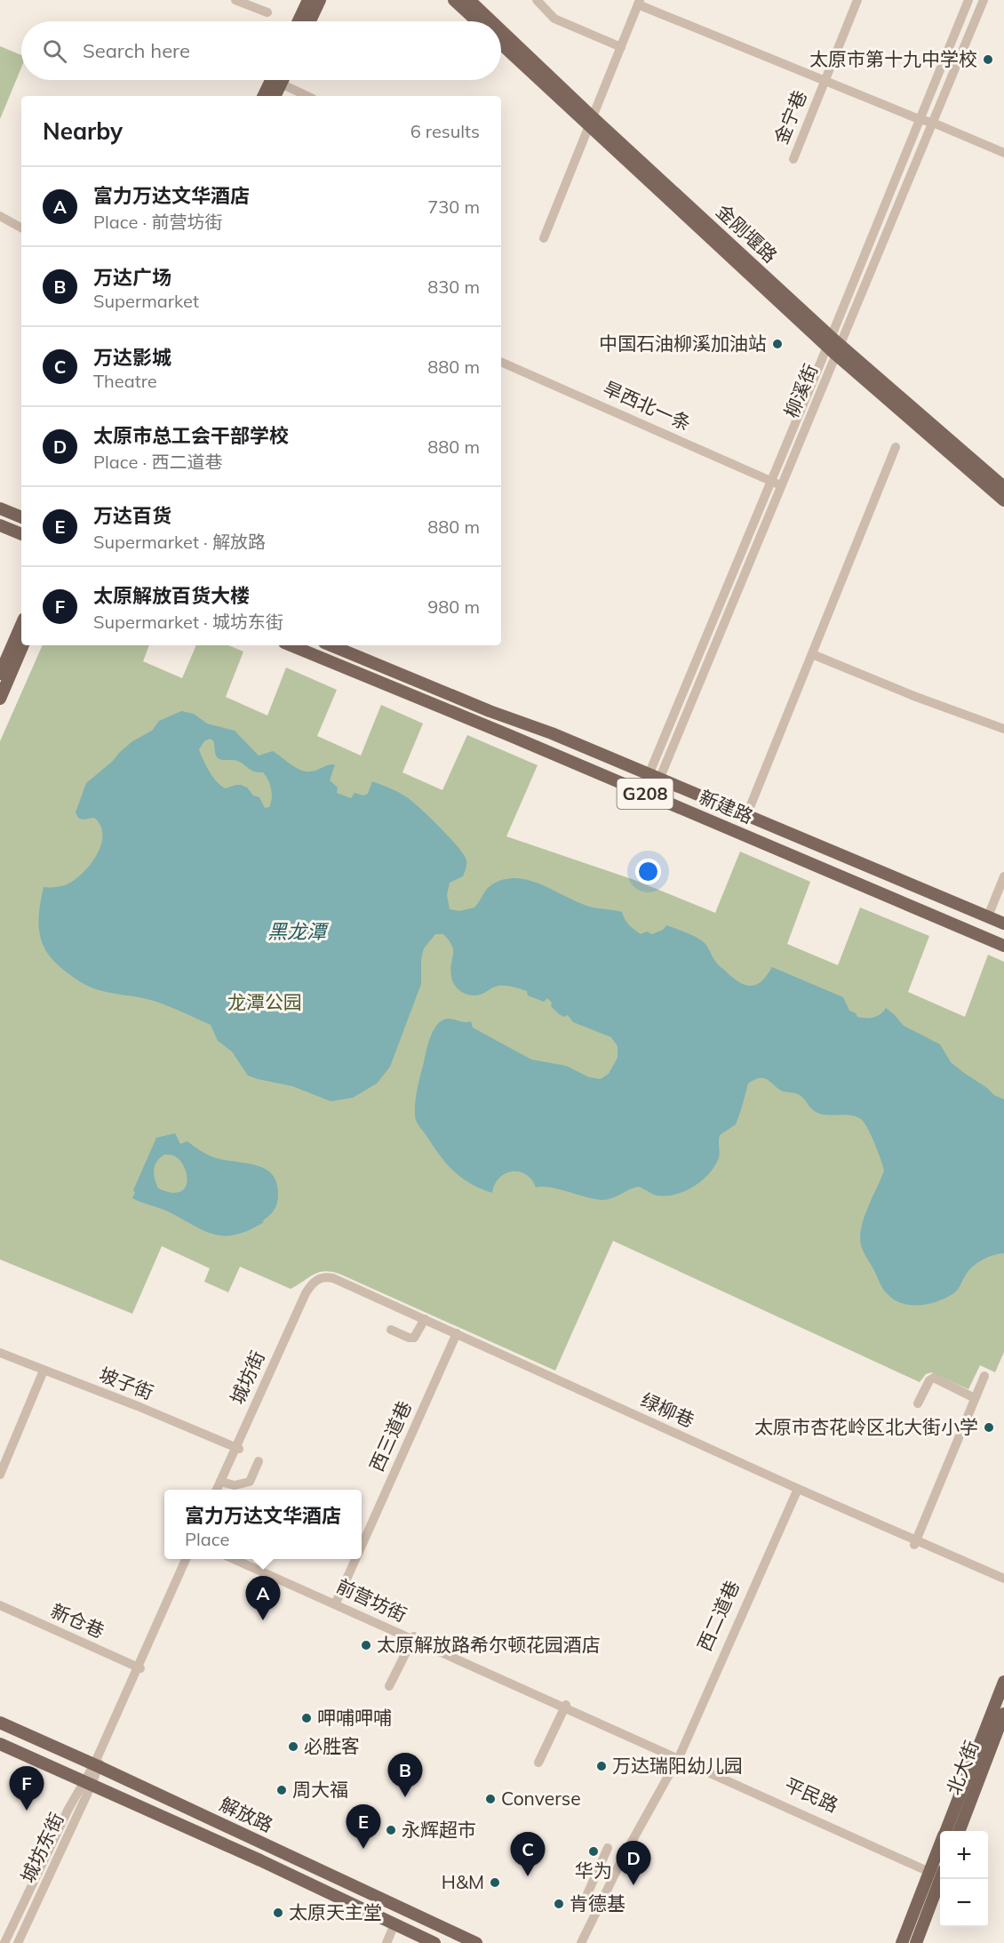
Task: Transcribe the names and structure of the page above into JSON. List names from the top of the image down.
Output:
{
  "streets": {
    "main road": [
      "G208",
      "新建路",
      "北大街",
      "解放路"
    ],
    "street": [
      "金宁巷",
      "柳溪街",
      "旱西北一条",
      "城坊街",
      "坡子街",
      "绿柳巷",
      "西三道巷",
      "前营坊街",
      "西二道巷",
      "新仓巷",
      "平民路",
      "城坊东街"
    ]
  },
  "crossings": [
    ["柳溪街", "旱西北一条"],
    ["柳溪街", "新建路"],
    ["城坊街", "坡子街"],
    ["城坊街", "绿柳巷"],
    ["绿柳巷", "西三道巷"],
    ["绿柳巷", "西二道巷"],
    ["西三道巷", "前营坊街"],
    ["前营坊街", "西二道巷"],
    ["前营坊街", "平民路"],
    ["西二道巷", "平民路"],
    ["解放路", "城坊东街"]
  ],
  "water": ["黑龙潭"],
  "parks": ["龙潭公园"],
  "places": [
    "太原市第十九中学校",
    "中国石油柳溪加油站",
    "太原市杏花岭区北大街小学",
    "太原解放路希尔顿花园酒店",
    "呷哺呷哺",
    "必胜客",
    "万达瑞阳幼儿园",
    "周大福",
    "Converse",
    "永辉超市",
    "华为",
    "H&M",
    "肯德基",
    "太原天主堂"
  ],
  "page": {
    "search": "Search here",
    "heading": ["Nearby", "6 results"],
    "list": [
      {
        "mark": "A",
        "name": "富力万达文华酒店",
        "note": "Place · 前营坊街",
        "value": "730 m"
      },
      {
        "mark": "B",
        "name": "万达广场",
        "note": "Supermarket",
        "value": "830 m"
      },
      {
        "mark": "C",
        "name": "万达影城",
        "note": "Theatre",
        "value": "880 m"
      },
      {
        "mark": "D",
        "name": "太原市总工会干部学校",
        "note": "Place · 西二道巷",
        "value": "880 m"
      },
      {
        "mark": "E",
        "name": "万达百货",
        "note": "Supermarket · 解放路",
        "value": "880 m"
      },
      {
        "mark": "F",
        "name": "太原解放百货大楼",
        "note": "Supermarket · 城坊东街",
        "value": "980 m"
      }
    ],
    "popup": ["富力万达文华酒店", "Place"],
    "pins": [
      "A",
      "B",
      "F",
      "E",
      "C",
      "D"
    ],
    "map_buttons": ["+", "−"]
  }
}
